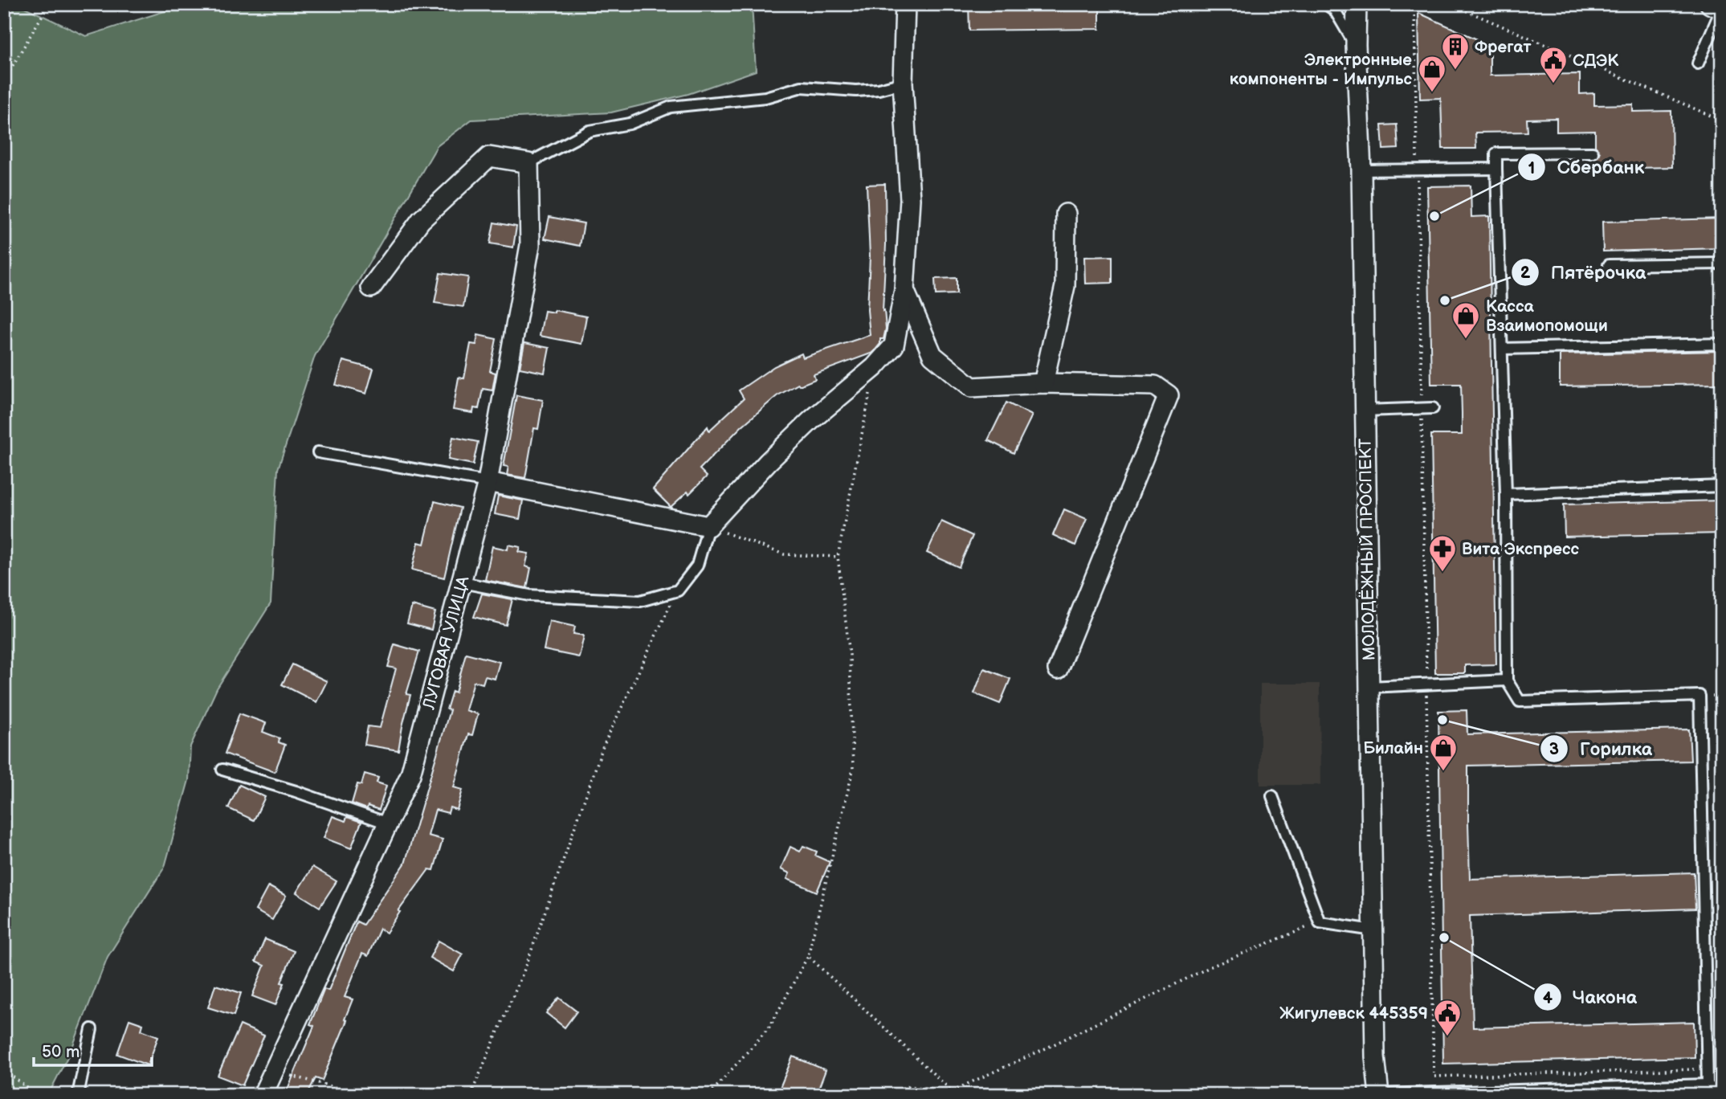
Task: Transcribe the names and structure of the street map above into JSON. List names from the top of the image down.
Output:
{
  "streets": {
    "street": ["МОЛОДЁЖНЫЙ ПРОСПЕКТ", "ЛУГОВАЯ УЛИЦА"]
  },
  "places": {
    "building": ["Фрегат"],
    "public building": ["СДЭК", "Жигулевск 445359"],
    "shop": ["Электронные компоненты - Импульс", "Касса Взаимопомощи", "Билайн"],
    "other": [
      "Сбербанк",
      "Пятёрочка",
      "Горилка",
      "Чакона"
    ],
    "pharmacy": ["Вита Экспресс"]
  },
  "scale_bar": "50 m"
}
